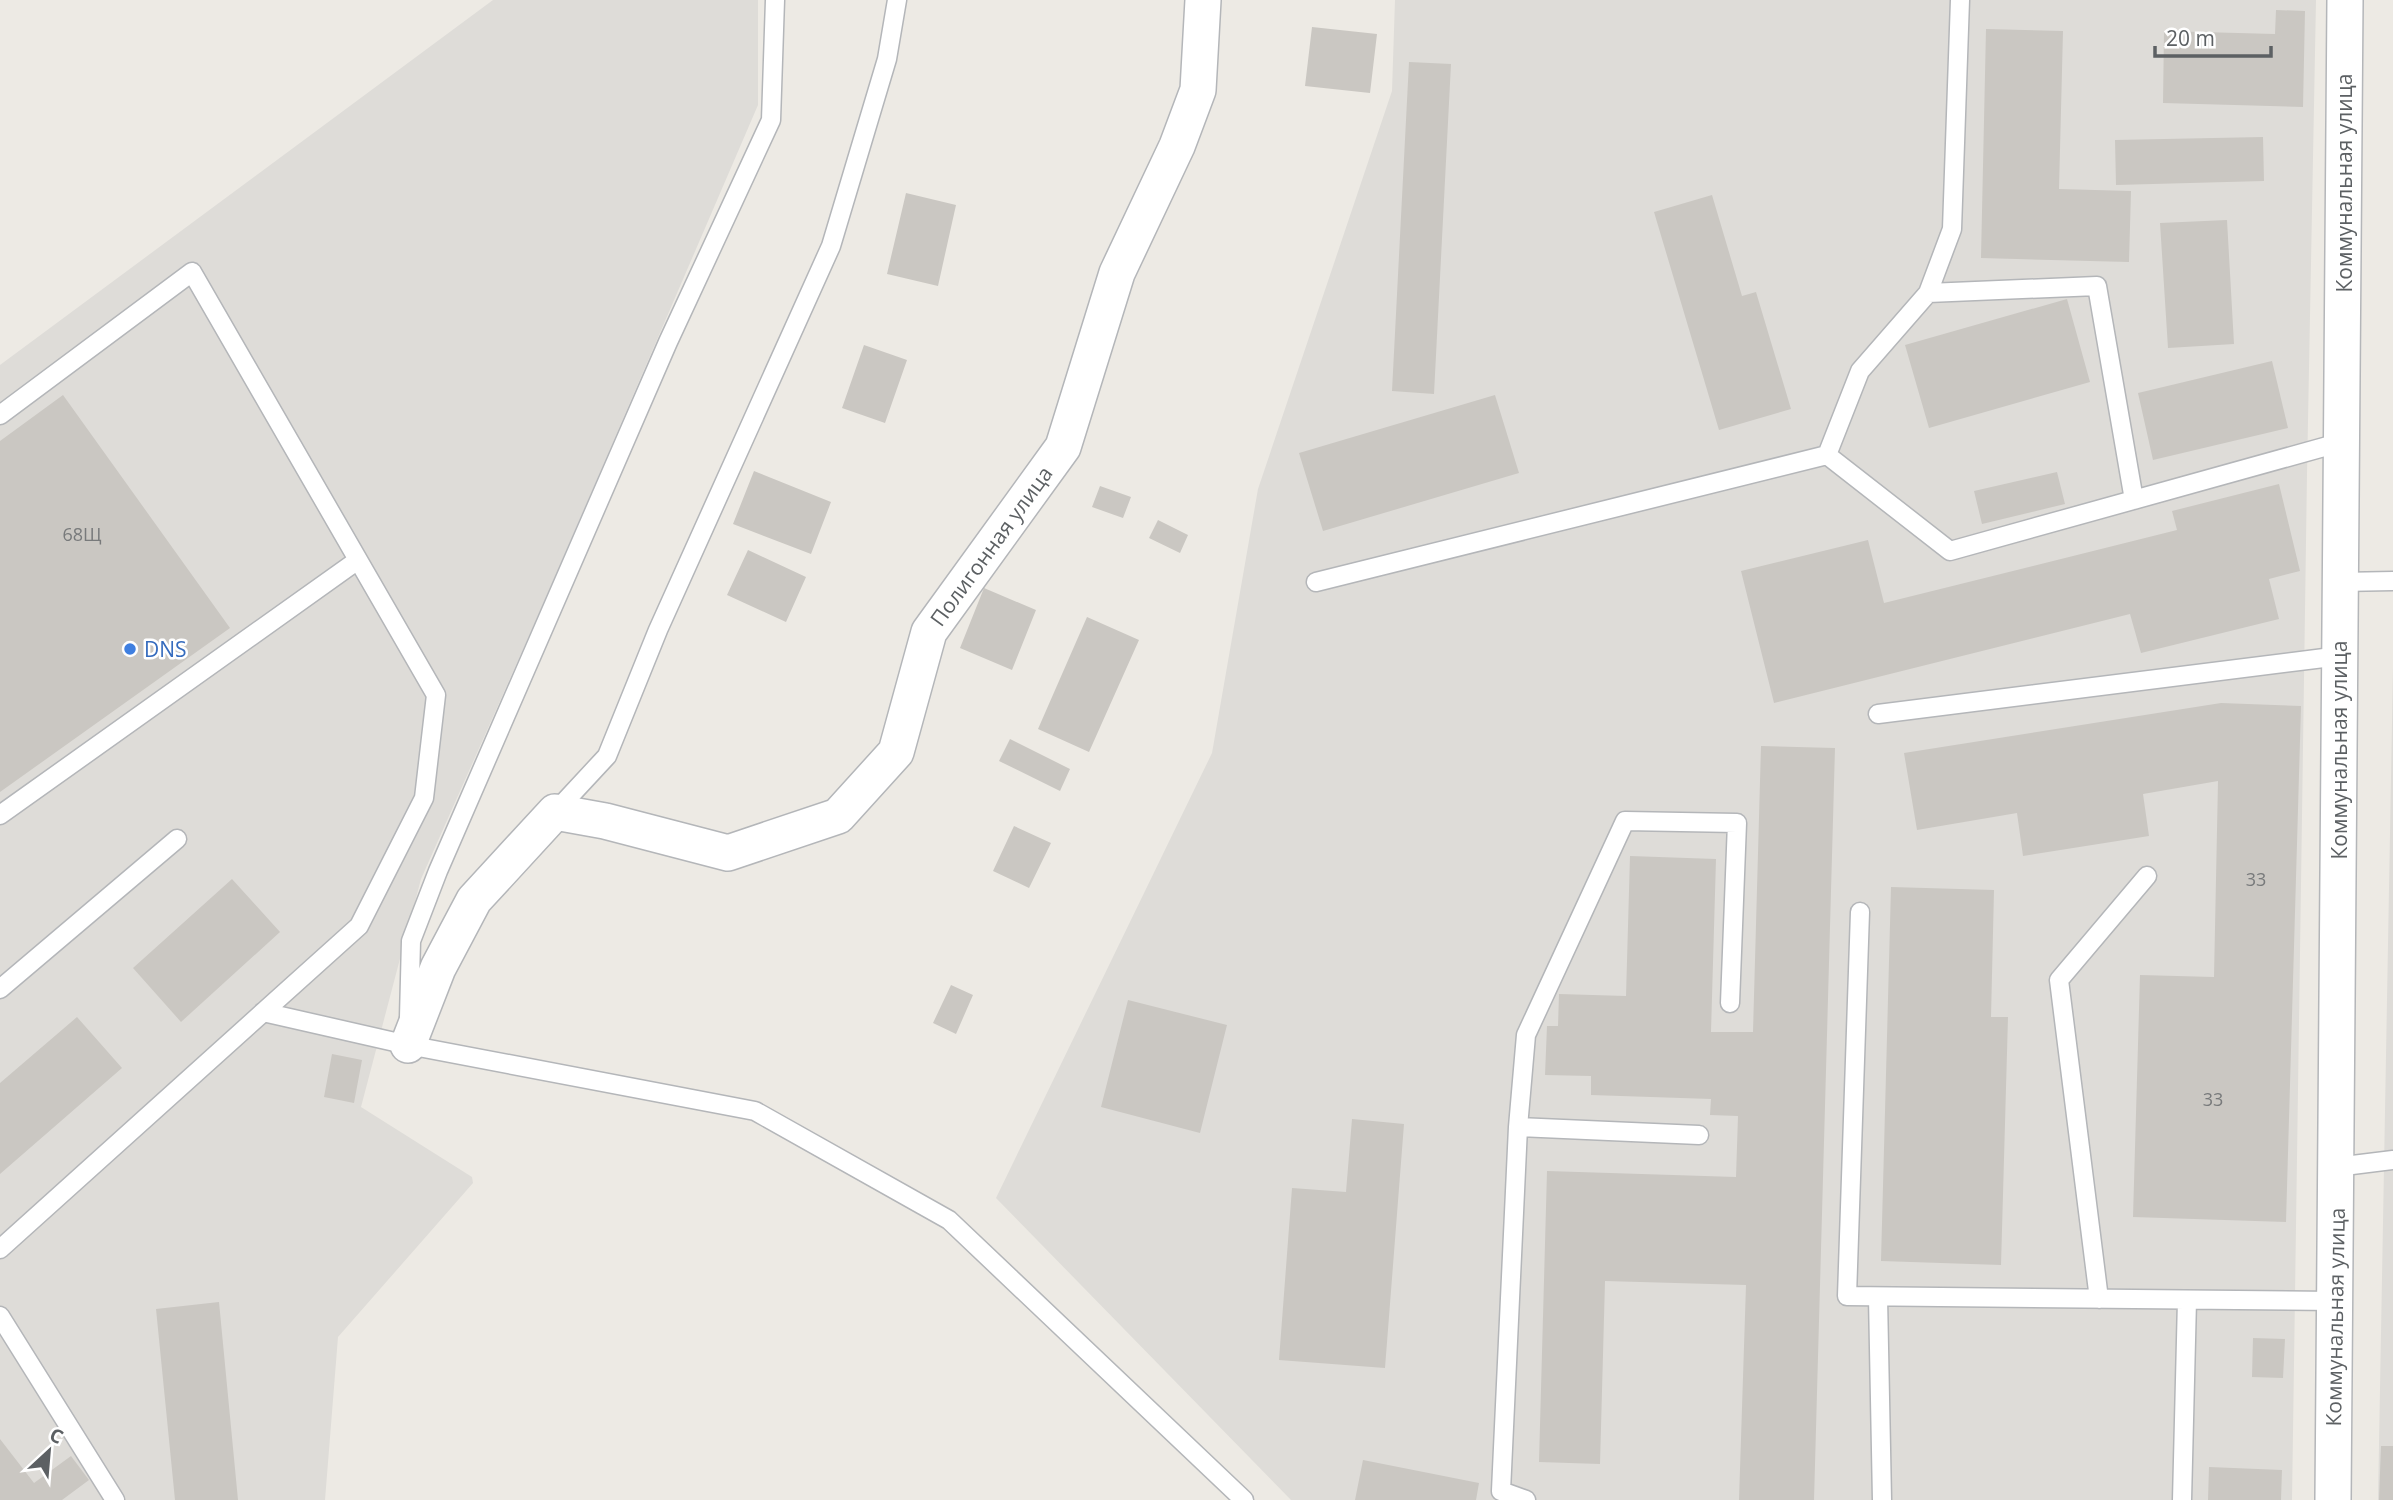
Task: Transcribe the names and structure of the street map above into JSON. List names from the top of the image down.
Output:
{
  "streets": {
    "street": ["Коммунальная улица", "Полигонная улица"]
  },
  "places": ["DNS"],
  "house_numbers": ["68Щ", "33", "33"],
  "scale_bar": "20 m",
  "north": "top right"
}
